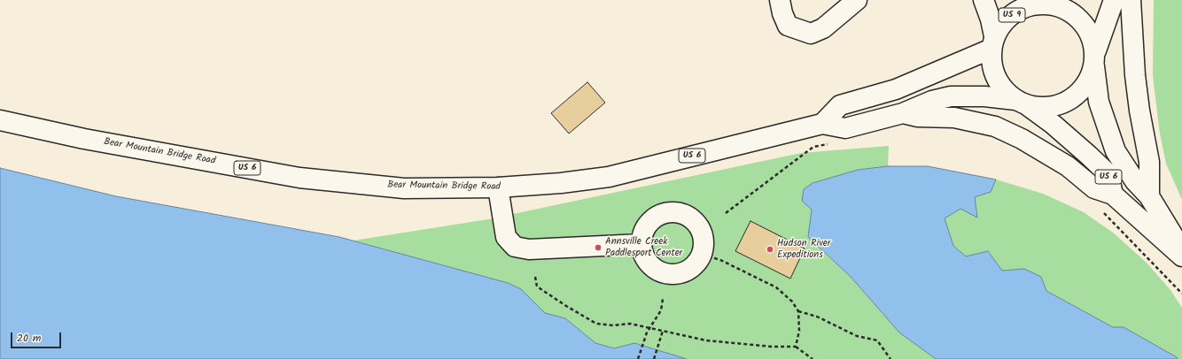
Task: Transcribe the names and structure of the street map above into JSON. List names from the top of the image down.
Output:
{
  "streets": {
    "main road": ["US 9", "Bear Mountain Bridge Road", "US 6"]
  },
  "crossings": [
    ["US 9", "Bear Mountain Bridge Road"],
    ["US 9", "US 6"],
    ["Bear Mountain Bridge Road", "US 6"]
  ],
  "places": ["Annsville Creek Paddlesport Center", "Hudson River Expeditions"],
  "scale_bar": "20 m"
}
